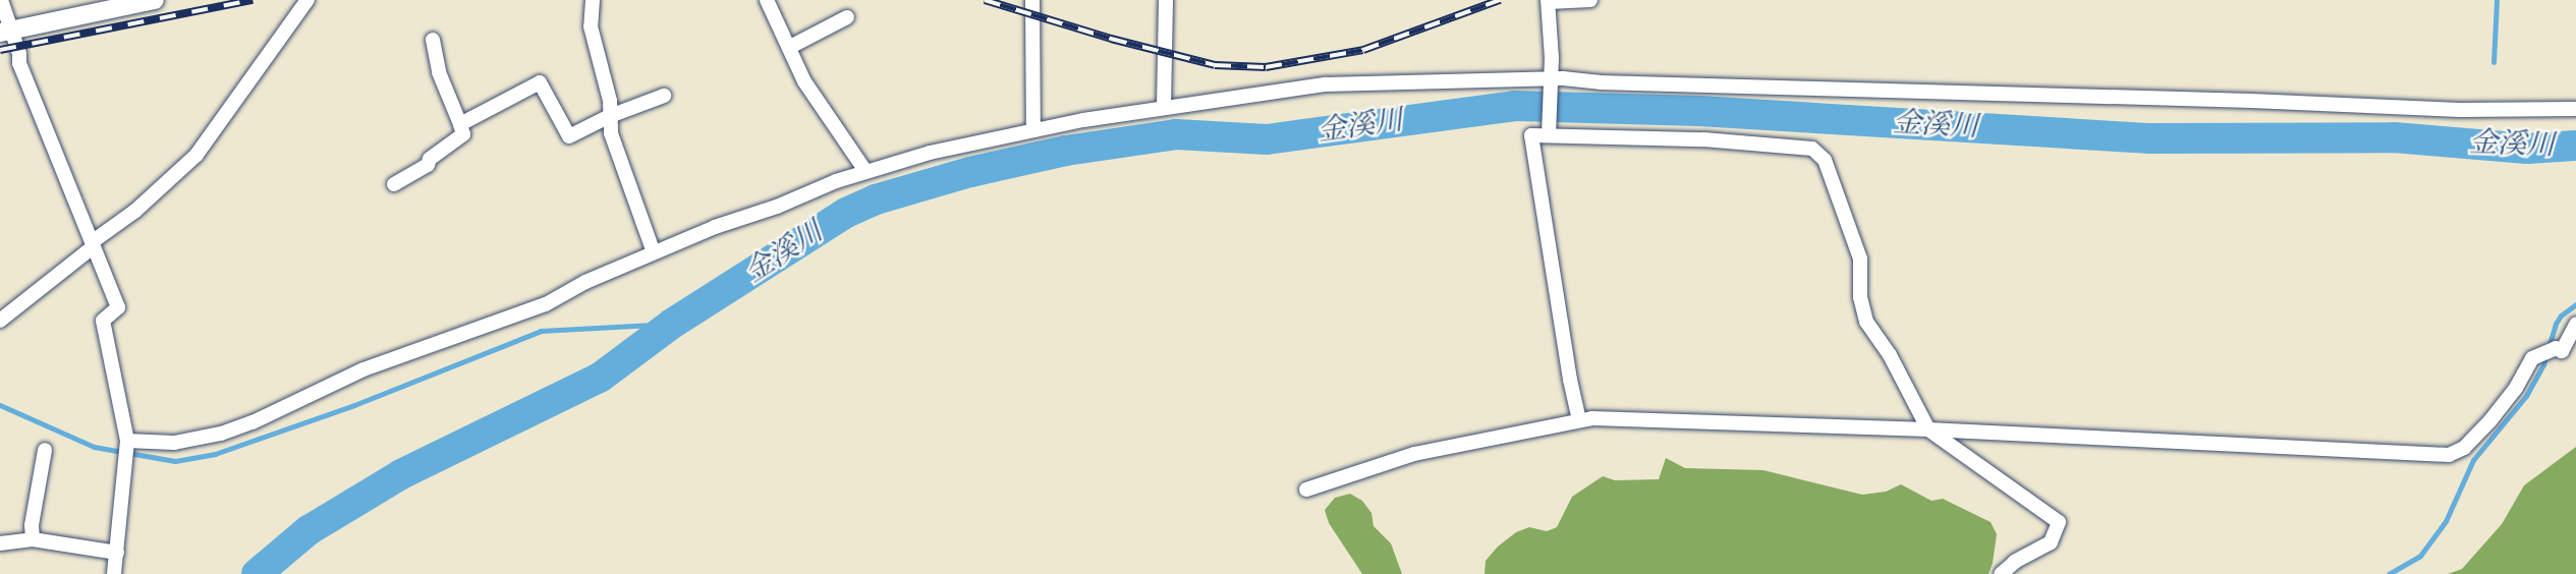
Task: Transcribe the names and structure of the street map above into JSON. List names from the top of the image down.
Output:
{
  "water": ["金溪川"]
}
